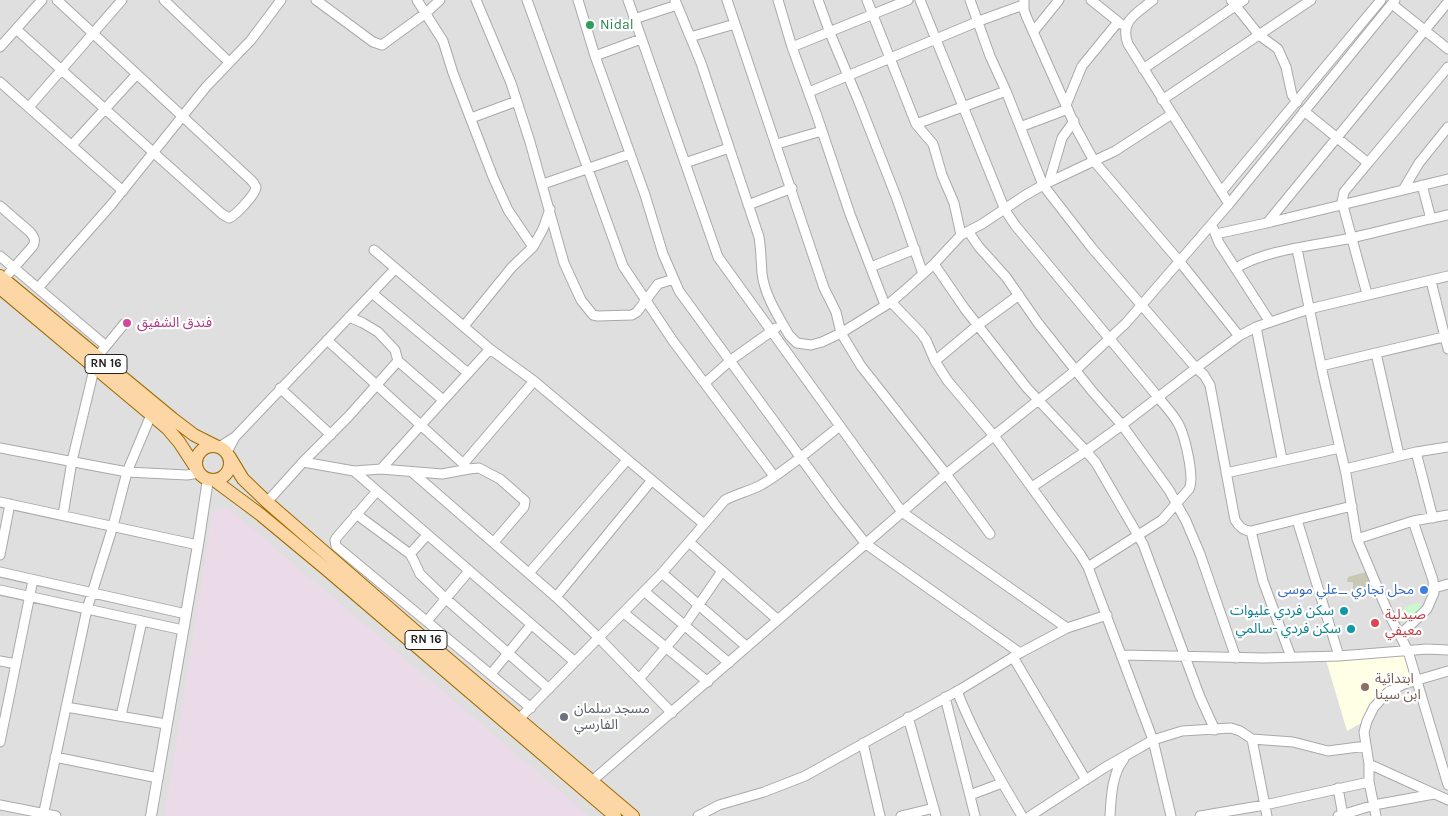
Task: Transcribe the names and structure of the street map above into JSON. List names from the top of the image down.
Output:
{
  "streets": {
    "main road": ["RN 16"]
  },
  "places": [
    "Nidal",
    "فندق الشفيق",
    "محل تجاري _علي موسى",
    "سكن فردي عليوات",
    "صيدلية معيفي",
    "سكن فردي -سالمي",
    "ابتدائية ابن سينا",
    "مسجد سلمان الفارسي"
  ]
}
